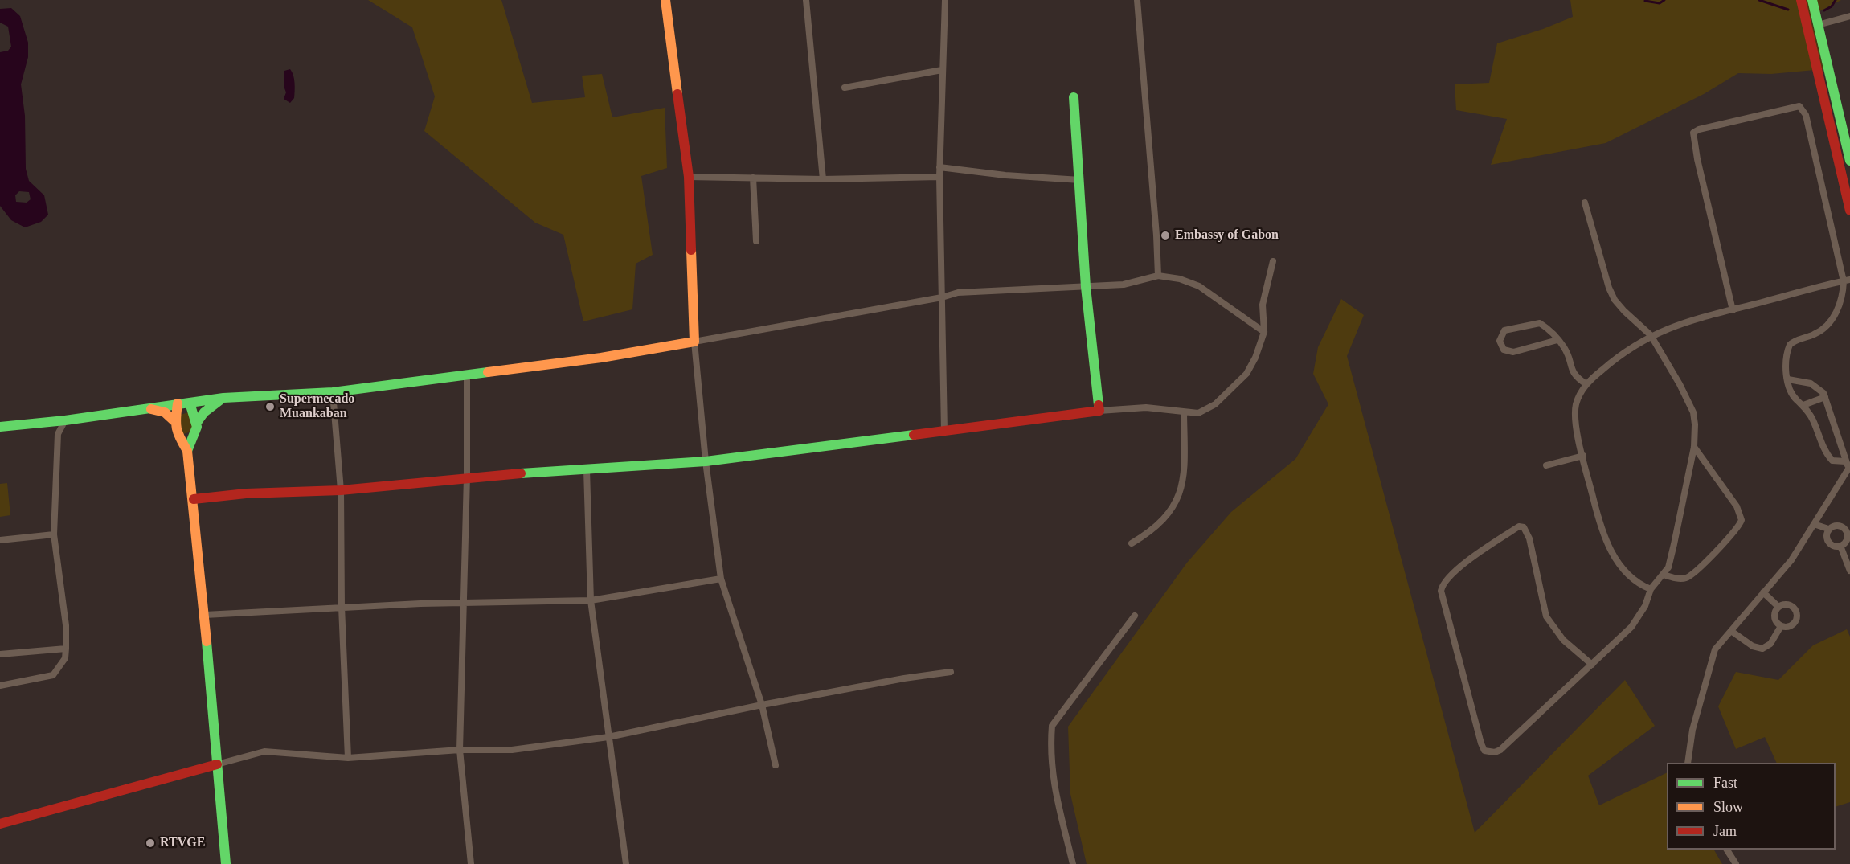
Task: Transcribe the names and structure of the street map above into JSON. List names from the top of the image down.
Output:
{
  "places": ["Embassy of Gabon", "Supermecado Muankaban", "RTVGE"],
  "legend": ["Fast", "Slow", "Jam"]
}
